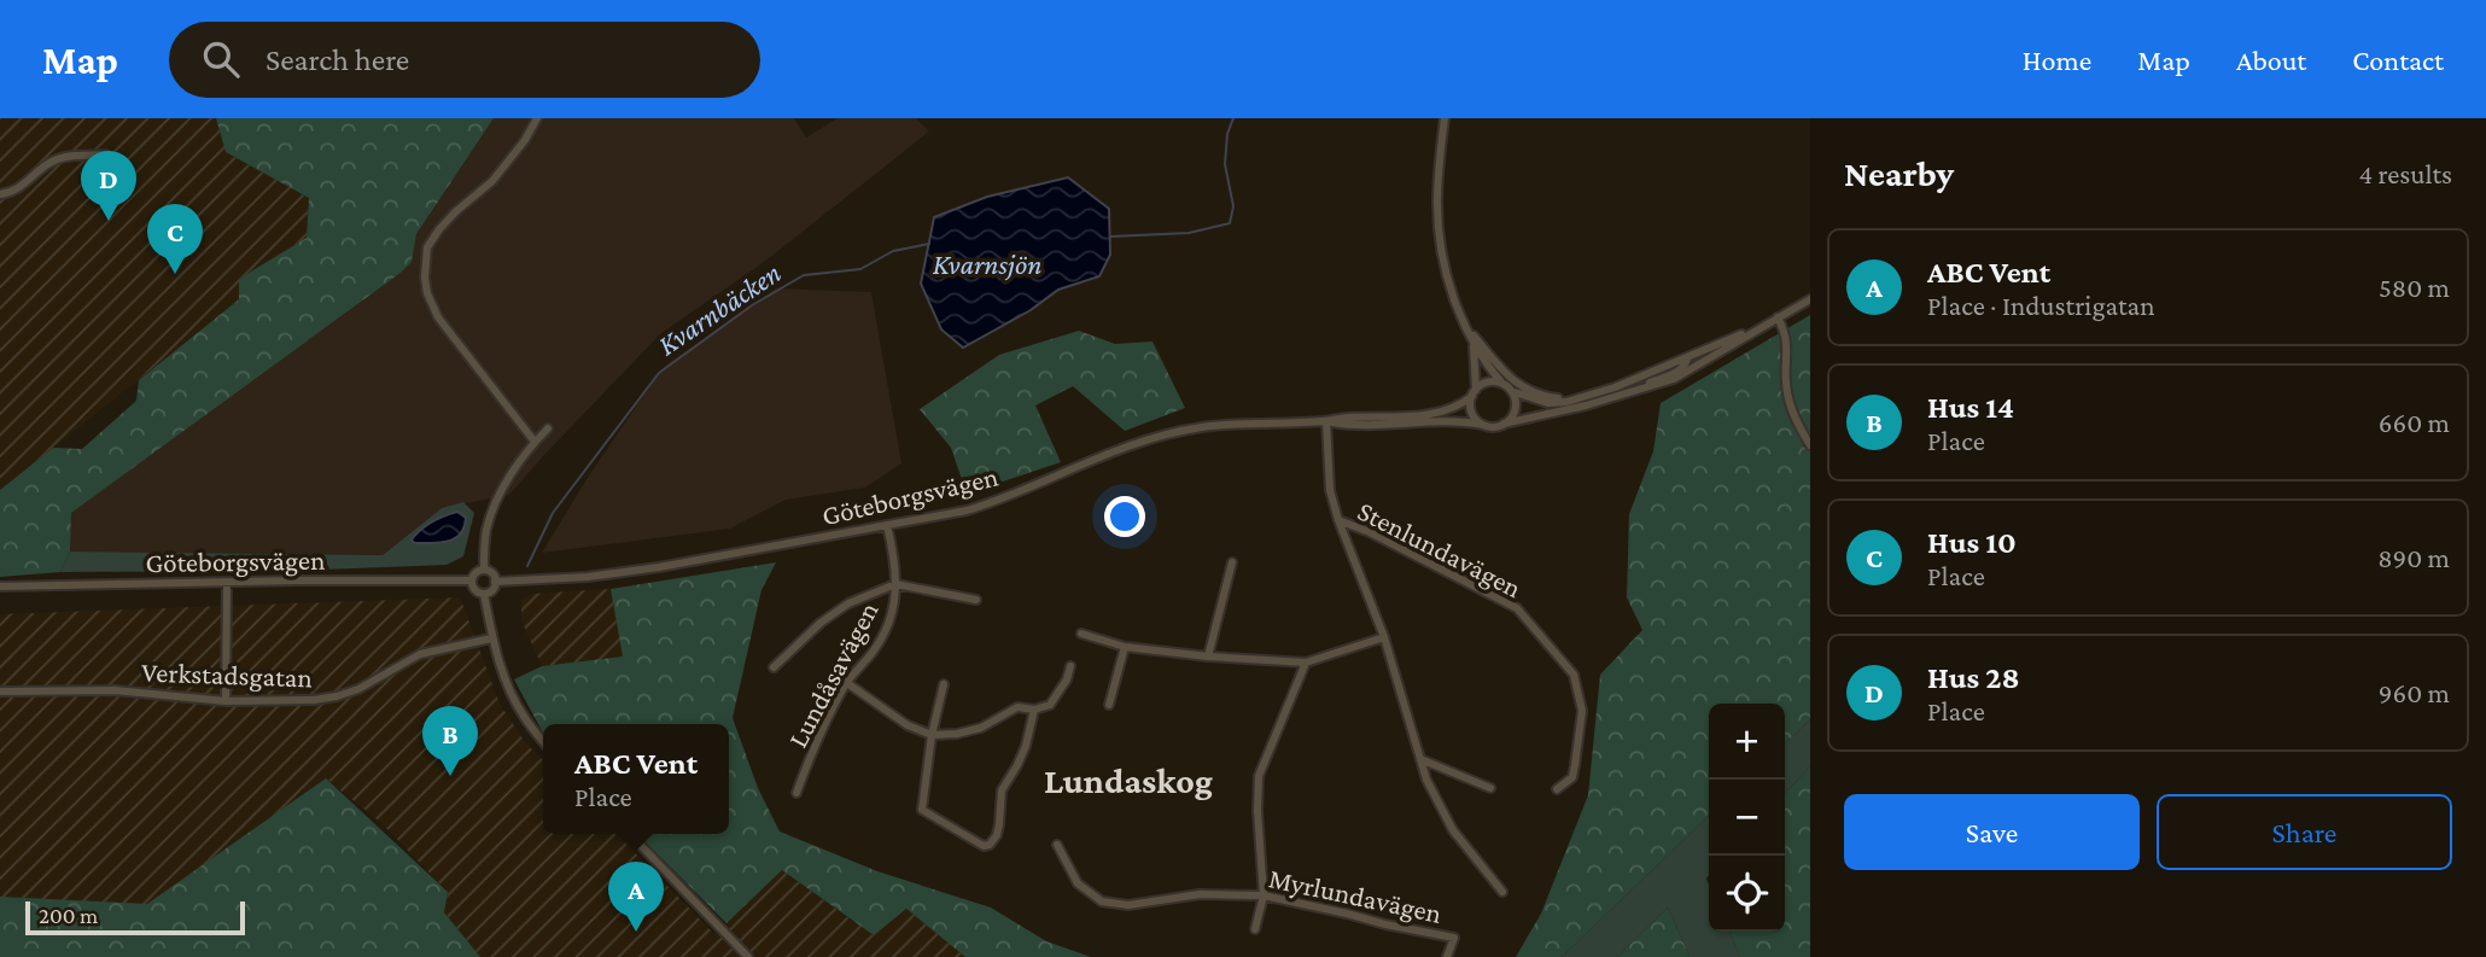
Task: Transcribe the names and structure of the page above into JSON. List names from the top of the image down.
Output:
{
  "streets": {
    "street": [
      "Göteborgsvägen",
      "Stenlundavägen",
      "Verkstadsgatan",
      "Lundåsavägen",
      "Myrlundavägen"
    ]
  },
  "crossings": [
    ["Göteborgsvägen", "Lundåsavägen"]
  ],
  "districts": ["Lundaskog"],
  "water": ["Kvarnsjön", "Kvarnbäcken"],
  "scale_bar": "200 m",
  "page": {
    "header": "Map",
    "search": "Search here",
    "nav": [
      "Home",
      "Map",
      "About",
      "Contact"
    ],
    "heading": ["Nearby", "4 results"],
    "pins": [
      "D",
      "C",
      "B",
      "A"
    ],
    "list": [
      {
        "mark": "A",
        "name": "ABC Vent",
        "note": "Place · Industrigatan",
        "value": "580 m"
      },
      {
        "mark": "B",
        "name": "Hus 14",
        "note": "Place",
        "value": "660 m"
      },
      {
        "mark": "C",
        "name": "Hus 10",
        "note": "Place",
        "value": "890 m"
      },
      {
        "mark": "D",
        "name": "Hus 28",
        "note": "Place",
        "value": "960 m"
      }
    ],
    "map_buttons": ["+", "−"],
    "popup": ["ABC Vent", "Place"],
    "buttons": ["Save", "Share"],
    "scale": "200 m"
  }
}
